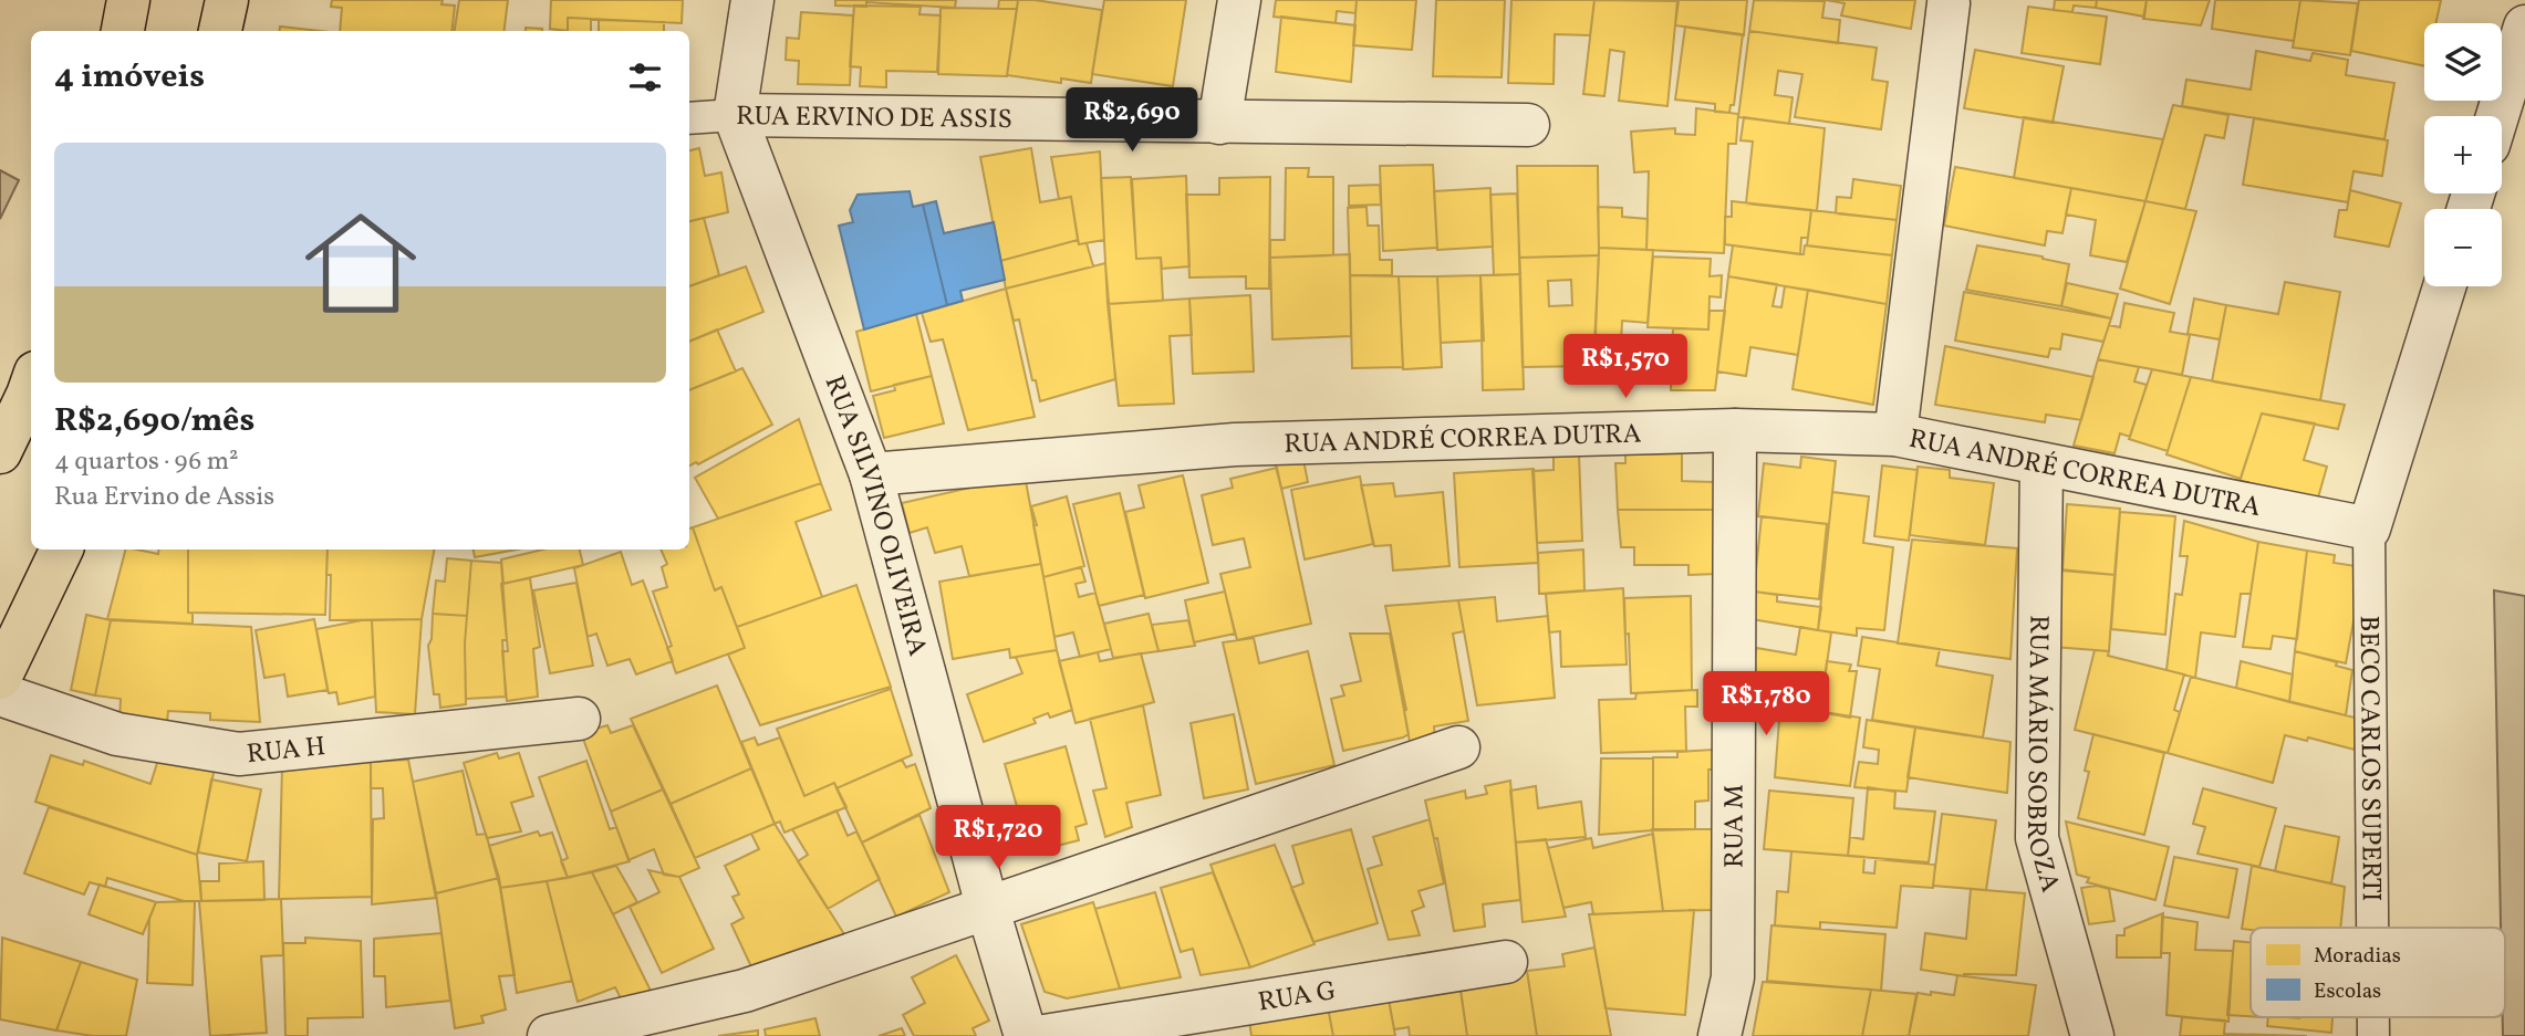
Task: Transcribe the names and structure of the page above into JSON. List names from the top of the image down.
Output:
{
  "streets": {
    "street": [
      "RUA ERVINO DE ASSIS",
      "RUA ANDRÉ CORREA DUTRA",
      "RUA SILVINO OLIVEIRA",
      "RUA H",
      "RUA MÁRIO SOBROZA",
      "RUA M",
      "RUA G"
    ],
    "lane": ["BECO CARLOS SUPERTI"]
  },
  "crossings": [
    ["RUA ERVINO DE ASSIS", "RUA SILVINO OLIVEIRA"],
    ["RUA ANDRÉ CORREA DUTRA", "RUA SILVINO OLIVEIRA"],
    ["RUA ANDRÉ CORREA DUTRA", "RUA MÁRIO SOBROZA"],
    ["RUA ANDRÉ CORREA DUTRA", "BECO CARLOS SUPERTI"],
    ["RUA ANDRÉ CORREA DUTRA", "RUA M"]
  ],
  "legend": ["Moradias", "Escolas"],
  "page": {
    "map_buttons": ["+", "−"],
    "heading": "4 imóveis",
    "price": [
      "R$2,690",
      "R$1,570",
      "R$1,780",
      "R$1,720"
    ],
    "list": [
      {
        "name": "R$2,690/mês",
        "note": "4 quartos · 96 m² · Rua Ervino de Assis"
      }
    ]
  }
}
